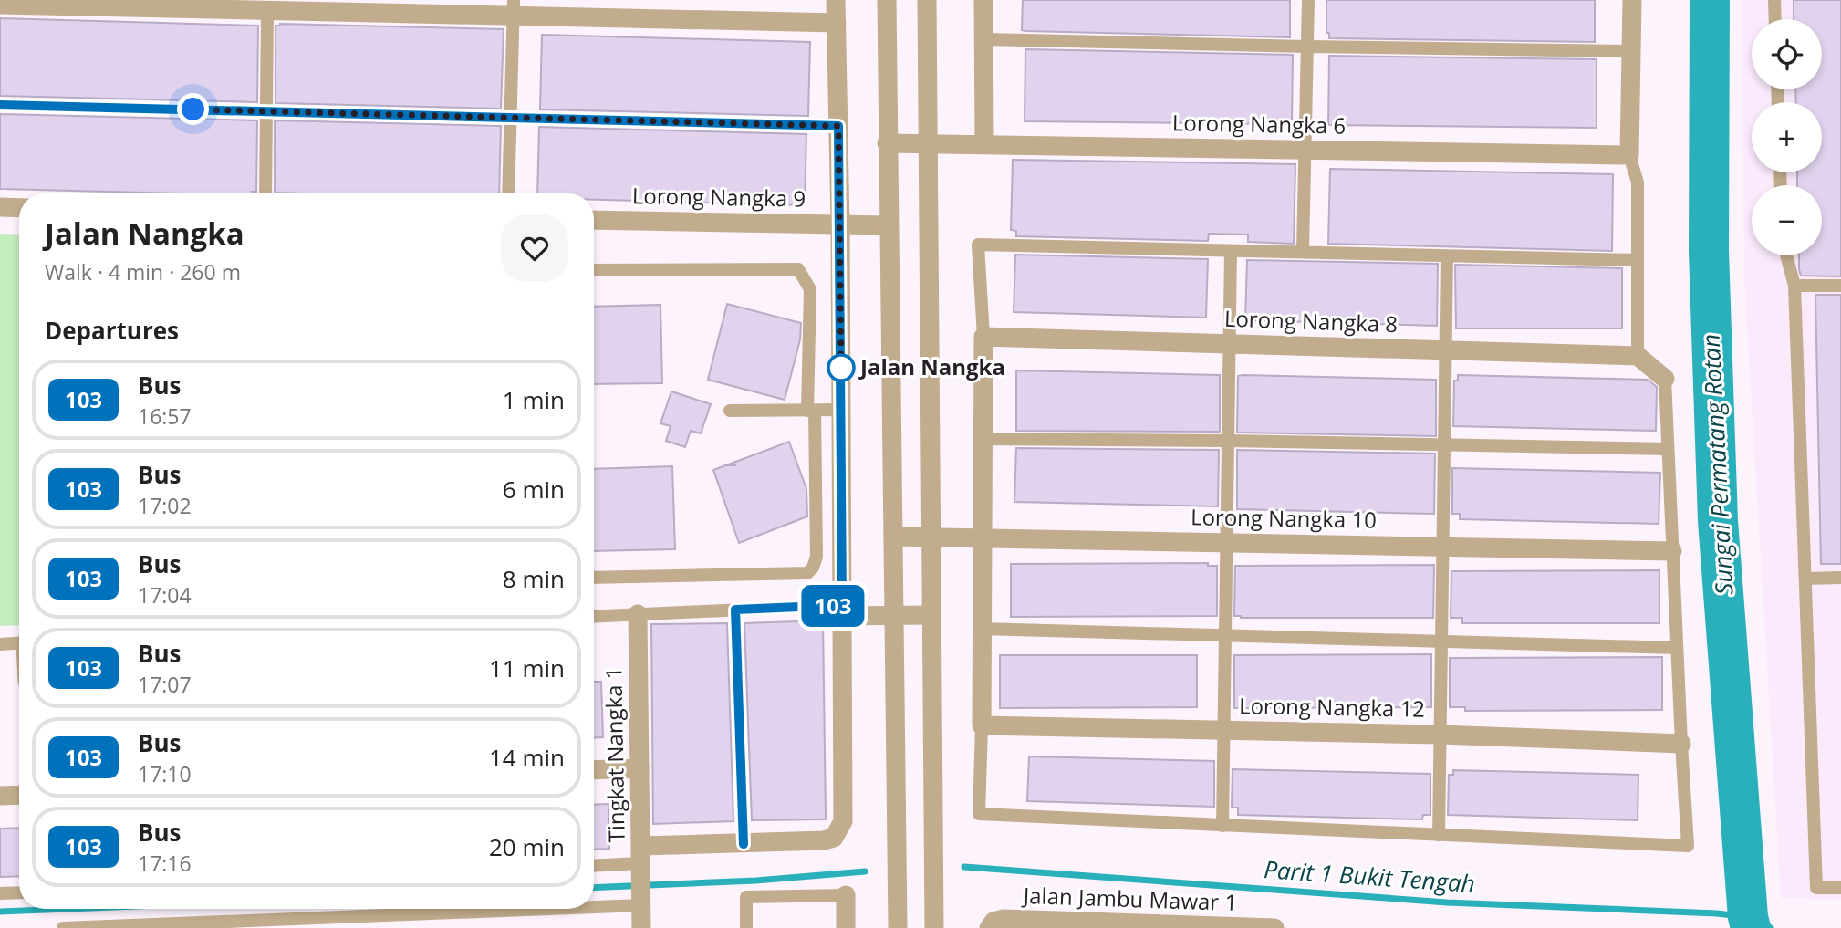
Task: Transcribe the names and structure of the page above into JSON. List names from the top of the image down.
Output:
{
  "streets": {
    "street": [
      "Lorong Nangka 6",
      "Lorong Nangka 9",
      "Lorong Nangka 8",
      "Lorong Nangka 10",
      "Lorong Nangka 12",
      "Tingkat Nangka 1",
      "Jalan Jambu Mawar 1"
    ]
  },
  "water": ["Sungai Permatang Rotan", "Parit 1 Bukit Tengah"],
  "places": ["Jalan Nangka"],
  "lines": ["bus line 103"],
  "page": {
    "on_map": "103",
    "map_buttons": ["+", "−"],
    "heading": [
      ["Jalan Nangka", "Walk · 4 min · 260 m"],
      "Departures"
    ],
    "list": [
      {
        "mark": "103",
        "name": "Bus",
        "note": "16:57",
        "value": "1 min"
      },
      {
        "mark": "103",
        "name": "Bus",
        "note": "17:02",
        "value": "6 min"
      },
      {
        "mark": "103",
        "name": "Bus",
        "note": "17:04",
        "value": "8 min"
      },
      {
        "mark": "103",
        "name": "Bus",
        "note": "17:07",
        "value": "11 min"
      },
      {
        "mark": "103",
        "name": "Bus",
        "note": "17:10",
        "value": "14 min"
      },
      {
        "mark": "103",
        "name": "Bus",
        "note": "17:16",
        "value": "20 min"
      }
    ]
  }
}
